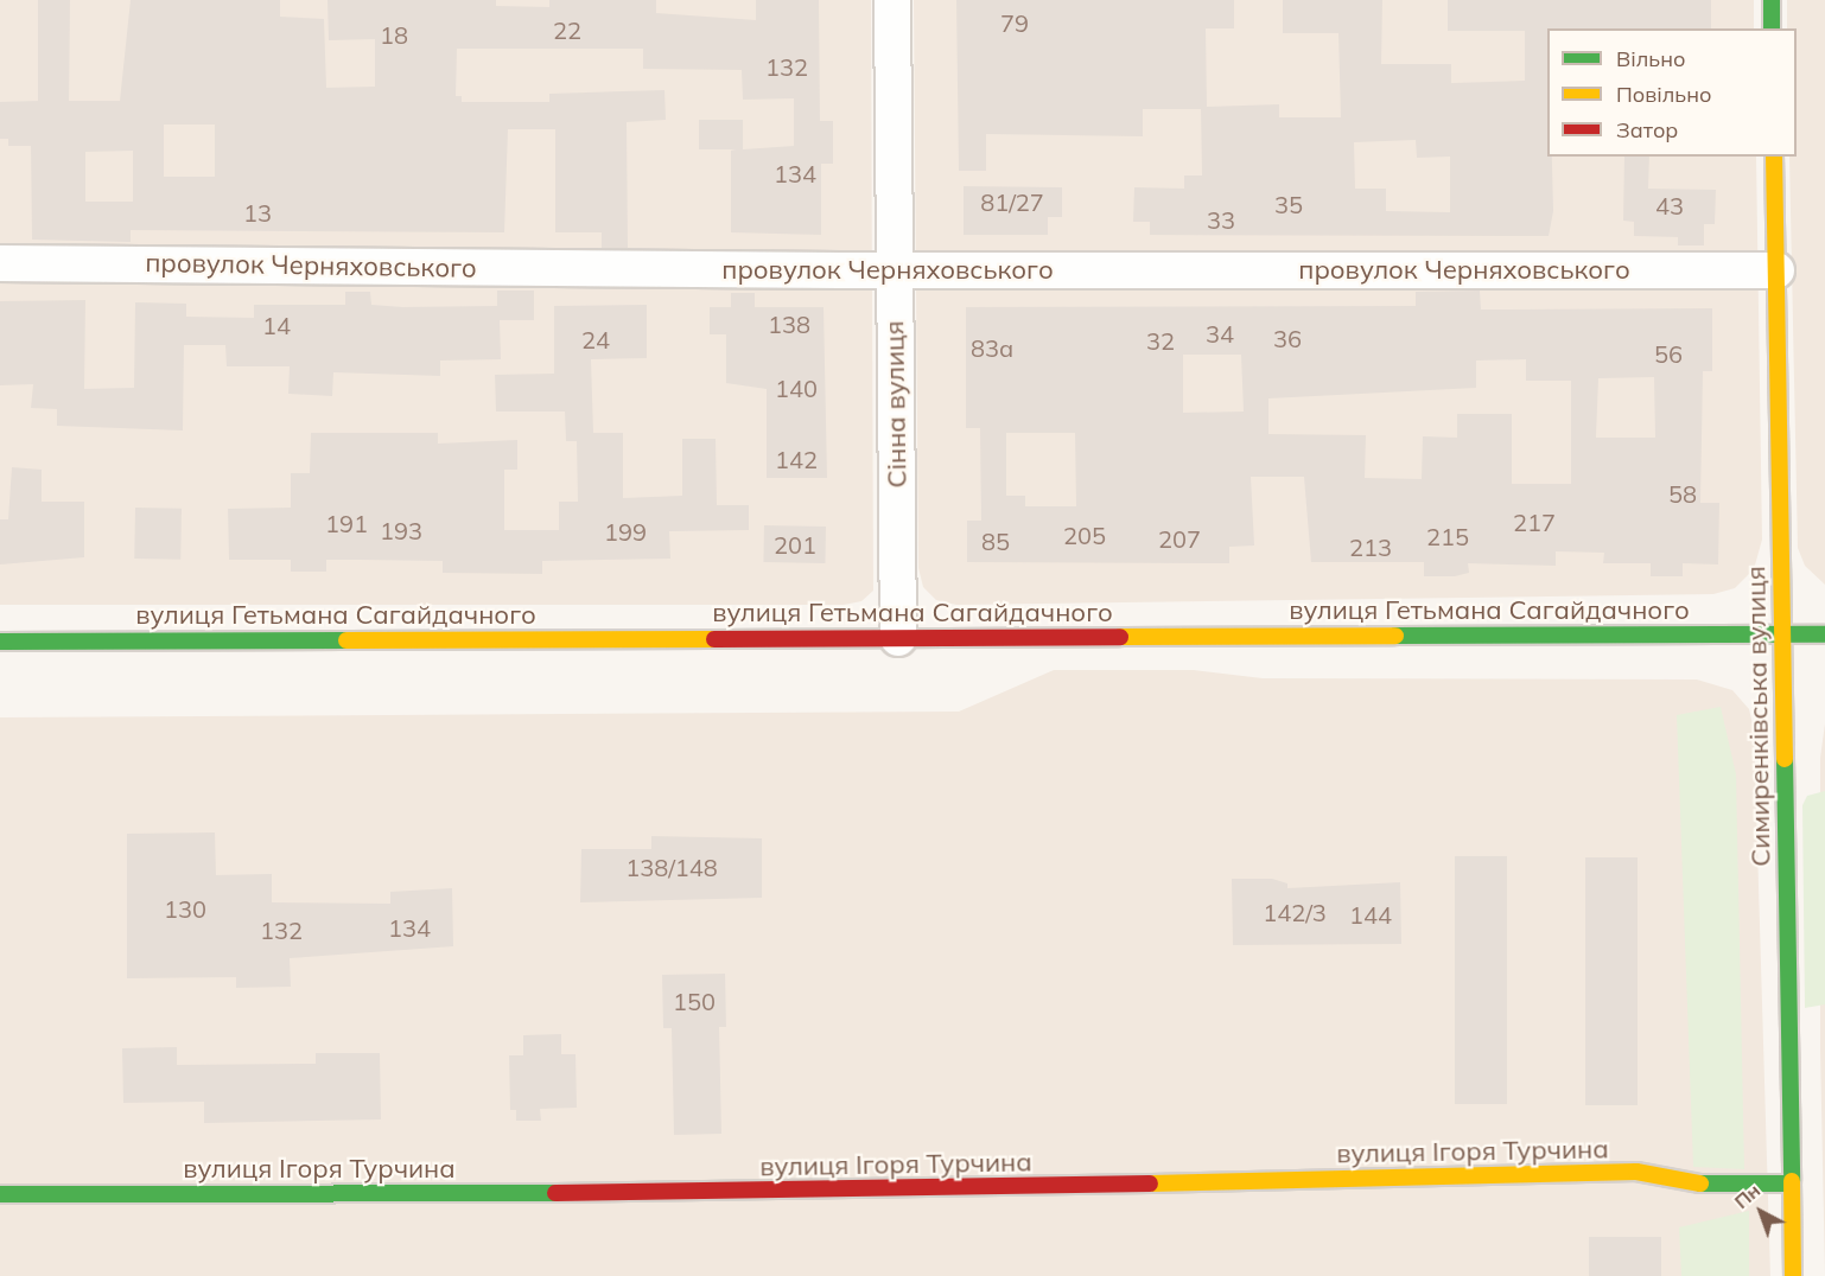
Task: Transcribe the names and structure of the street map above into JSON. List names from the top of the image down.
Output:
{
  "streets": {
    "main road": ["вулиця Гетьмана Сагайдачного", "Симиренківська вулиця", "вулиця Ігоря Турчина"],
    "street": ["провулок Черняховського", "Сінна вулиця"]
  },
  "crossings": [
    ["провулок Черняховського", "Сінна вулиця"],
    ["провулок Черняховського", "Симиренківська вулиця"],
    ["Сінна вулиця", "вулиця Гетьмана Сагайдачного"],
    ["вулиця Гетьмана Сагайдачного", "Симиренківська вулиця"],
    ["Симиренківська вулиця", "вулиця Ігоря Турчина"]
  ],
  "house_numbers": [
    "79",
    "22",
    "18",
    "132",
    "134",
    "81/27",
    "35",
    "43",
    "13",
    "33",
    "138",
    "14",
    "34",
    "36",
    "24",
    "32",
    "83а",
    "56",
    "140",
    "142",
    "58",
    "217",
    "191",
    "193",
    "199",
    "205",
    "215",
    "207",
    "85",
    "201",
    "213",
    "138/148",
    "130",
    "142/3",
    "144",
    "134",
    "132",
    "150"
  ],
  "legend": ["Вільно", "Повільно", "Затор"],
  "north": "top left"
}
